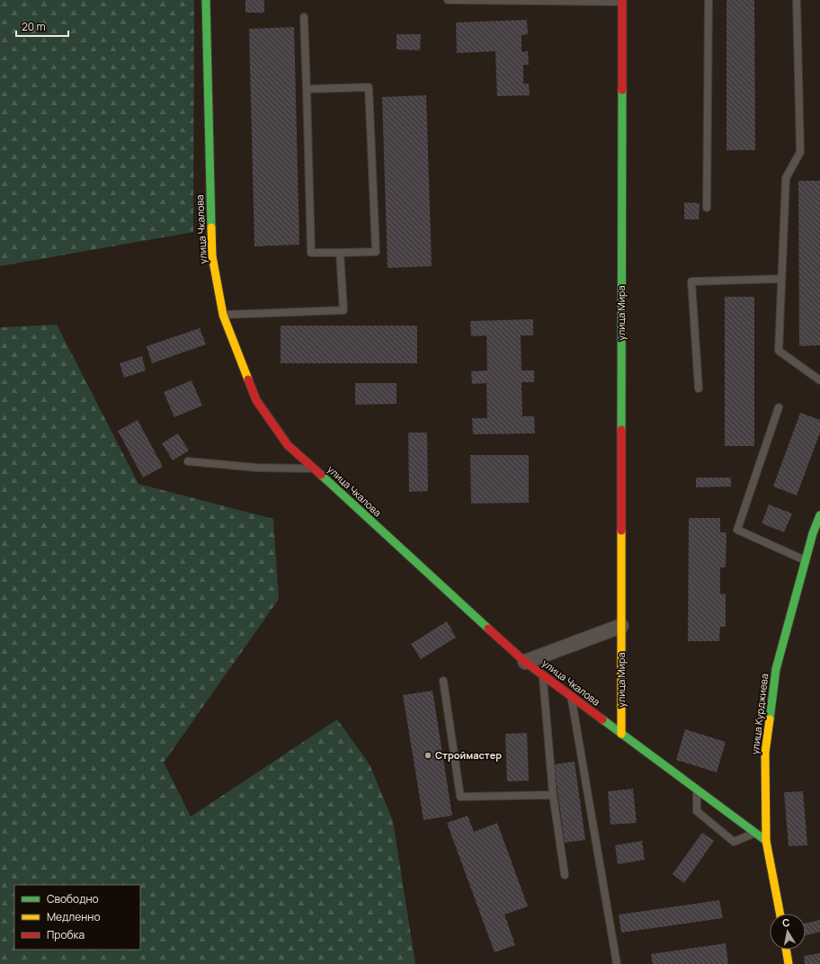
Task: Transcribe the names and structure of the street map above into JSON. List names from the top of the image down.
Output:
{
  "streets": {
    "street": ["улица Чкалова", "улица Мира", "улица Курджиева"]
  },
  "crossings": [
    ["улица Чкалова", "улица Мира"],
    ["улица Чкалова", "улица Курджиева"]
  ],
  "places": ["Строймастер"],
  "legend": ["Свободно", "Медленно", "Пробка"],
  "scale_bar": "20 m",
  "north": "top"
}
